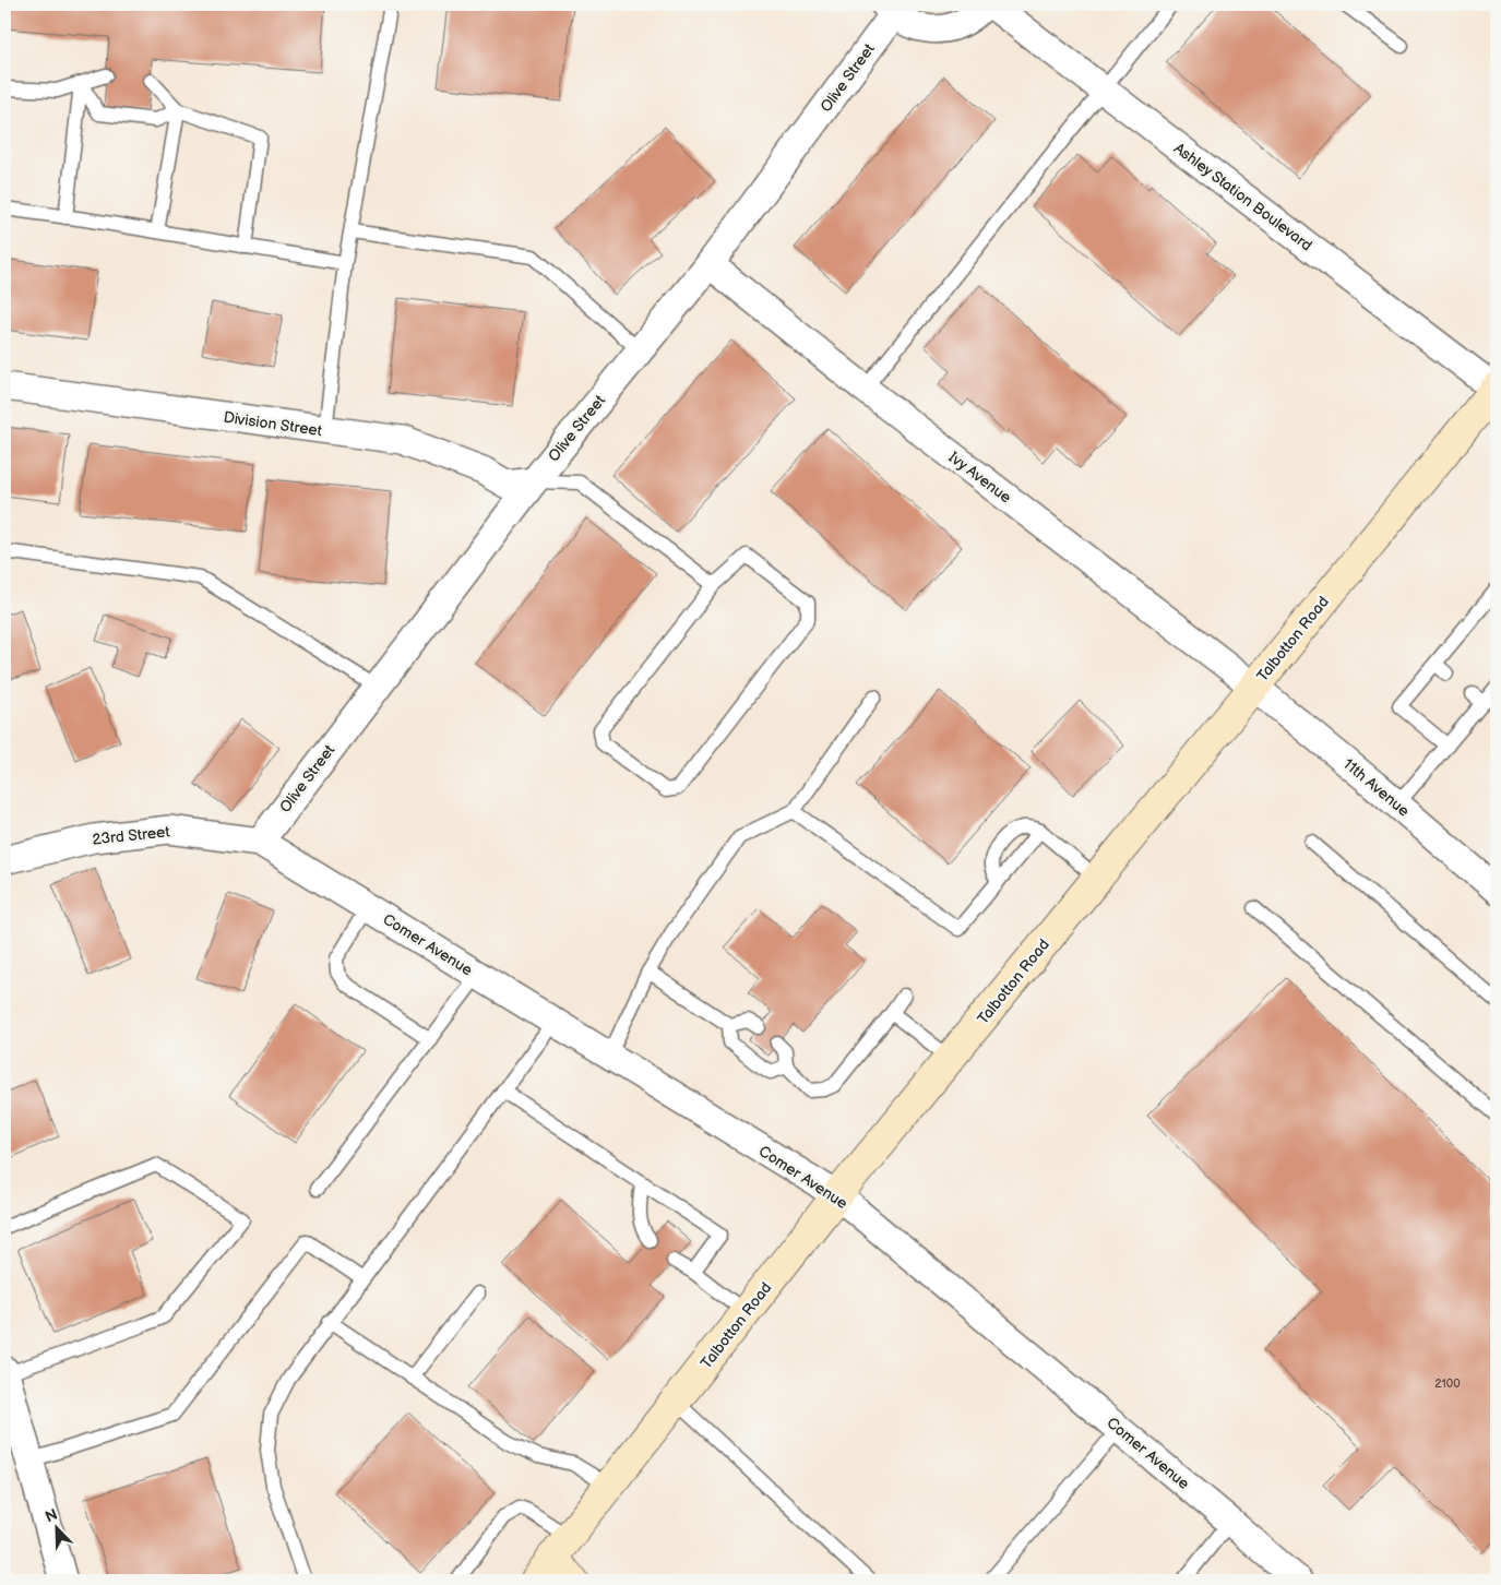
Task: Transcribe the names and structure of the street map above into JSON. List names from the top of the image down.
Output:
{
  "streets": {
    "main road": ["Talbotton Road"],
    "street": [
      "Olive Street",
      "Ashley Station Boulevard",
      "Division Street",
      "Ivy Avenue",
      "11th Avenue",
      "23rd Street",
      "Comer Avenue"
    ]
  },
  "crossings": [
    ["Olive Street", "Division Street"],
    ["Olive Street", "Ivy Avenue"],
    ["Olive Street", "23rd Street"],
    ["Olive Street", "Comer Avenue"],
    ["Ashley Station Boulevard", "Talbotton Road"],
    ["Ivy Avenue", "Talbotton Road"],
    ["Ivy Avenue", "11th Avenue"],
    ["Talbotton Road", "11th Avenue"],
    ["Talbotton Road", "Comer Avenue"],
    ["23rd Street", "Comer Avenue"]
  ],
  "house_numbers": ["2100"],
  "north": "top left"
}
